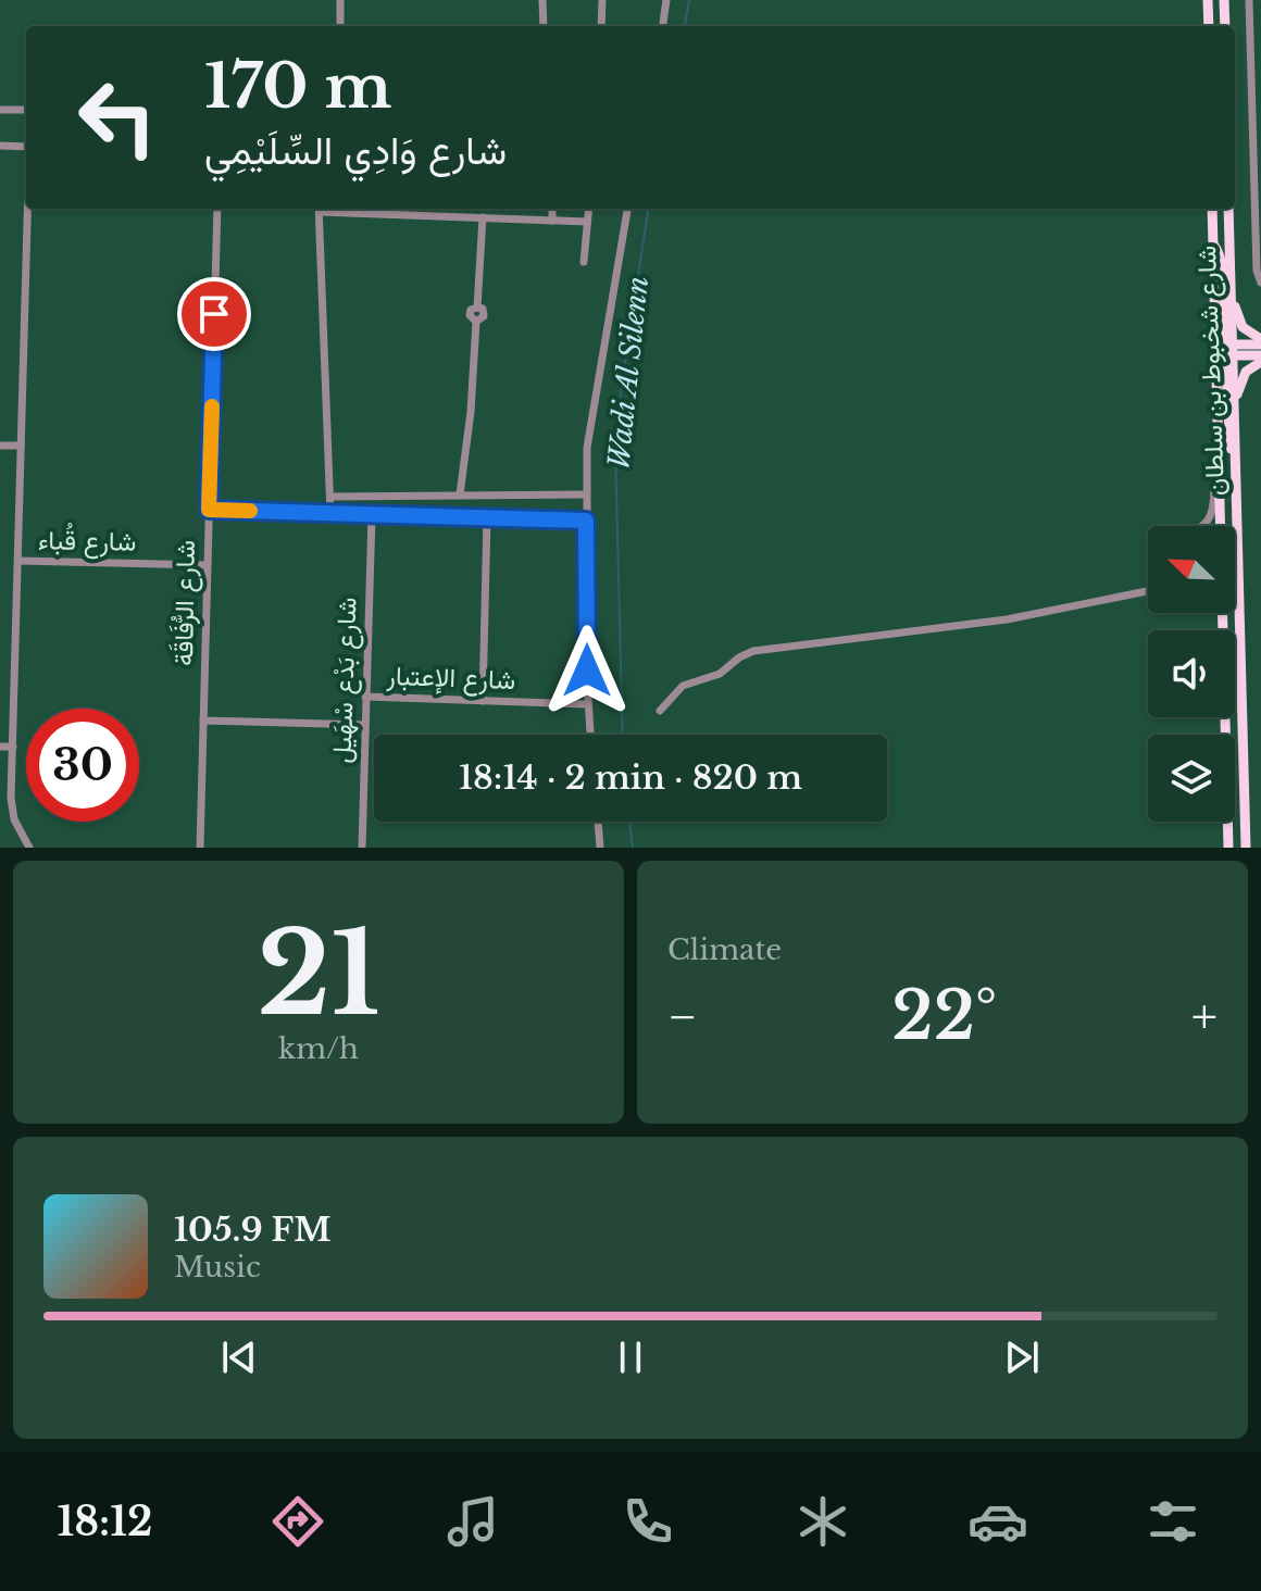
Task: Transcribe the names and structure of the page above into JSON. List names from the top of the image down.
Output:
{
  "streets": {
    "main road": ["شارع شخبوط بن سلطان"],
    "street": [
      "شارع قُباء",
      "شارع الرُّفَاقَة",
      "شارع الإعتبار",
      "شارع بَدْع سْهَيل"
    ]
  },
  "crossings": [
    ["شارع قُباء", "شارع الرُّفَاقَة"],
    ["شارع الإعتبار", "شارع بَدْع سْهَيل"]
  ],
  "water": ["Wadi Al Silenn"],
  "north": "top left",
  "page": {
    "turn": ["170 m", "شارع وَادِي السِّلَيْمِي"],
    "limit": "30",
    "trip": "18:14 · 2 min · 820 m",
    "tile": [
      ["21", "km/h"],
      "Climate"
    ],
    "heat": ["−", "22°", "+"],
    "song": ["105.9 FM", "Music"],
    "tabs": "18:12"
  }
}
